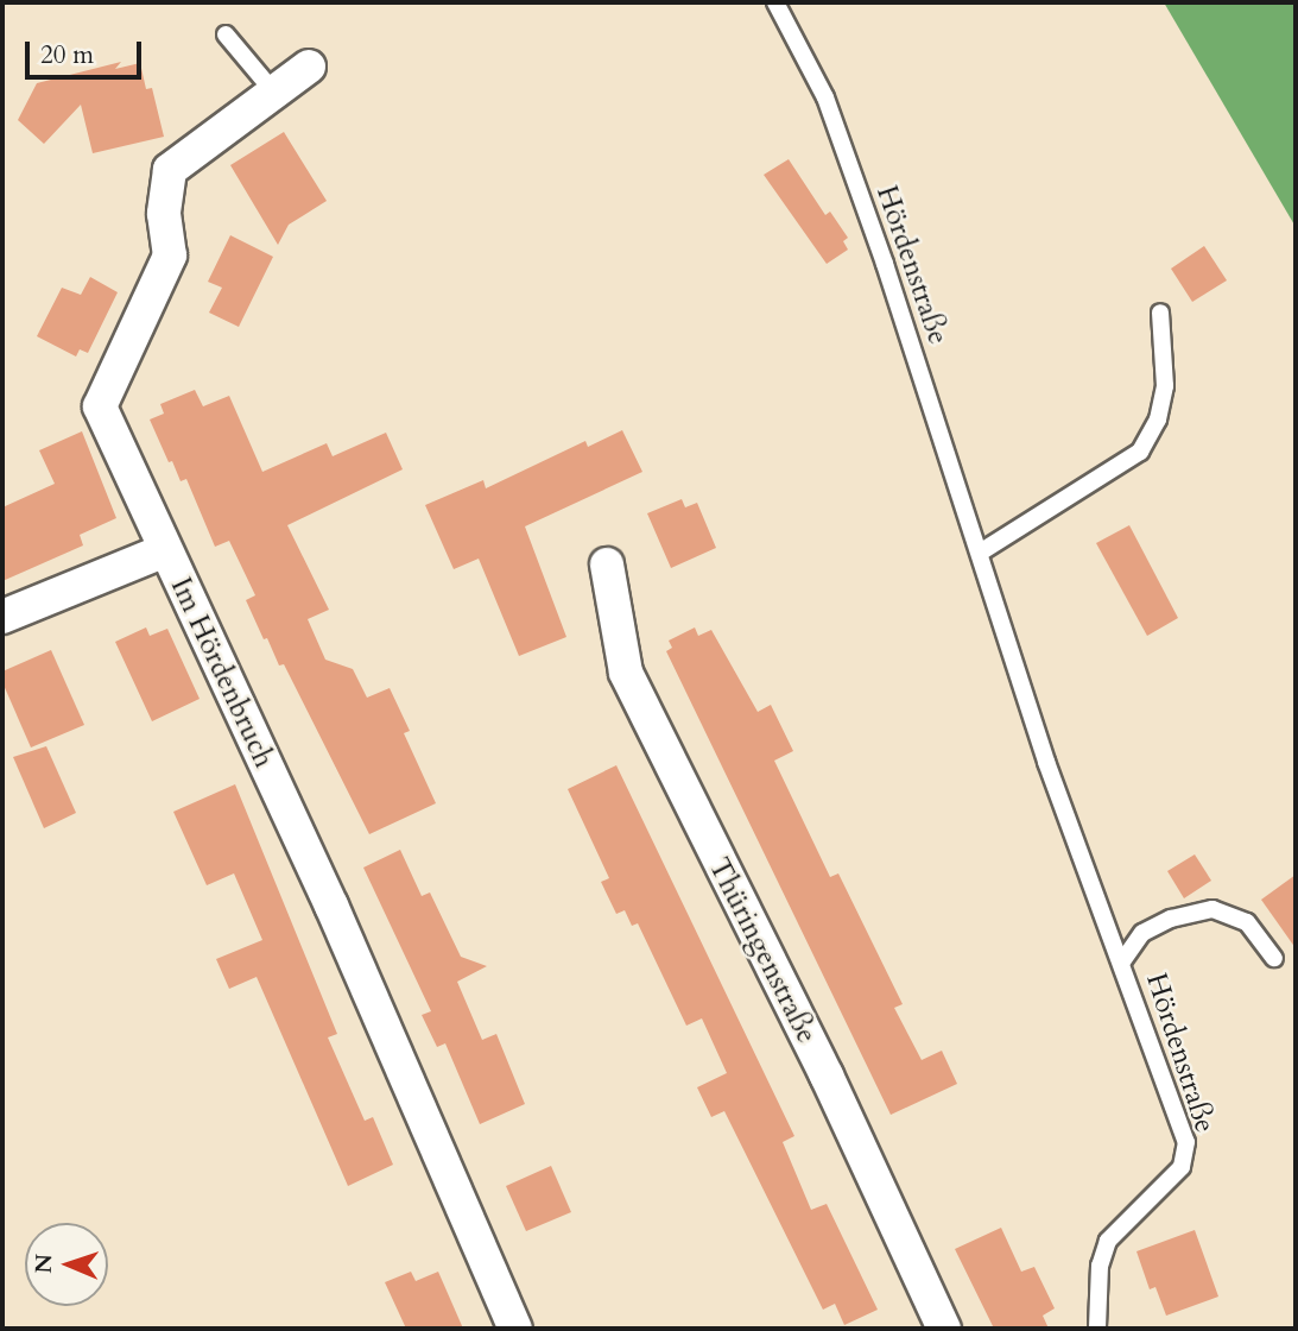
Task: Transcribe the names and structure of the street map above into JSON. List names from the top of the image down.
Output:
{
  "streets": {
    "street": ["Im Hördenbruch", "Thüringenstraße"],
    "lane": ["Hördenstraße"]
  },
  "scale_bar": "20 m",
  "north": "left"
}
